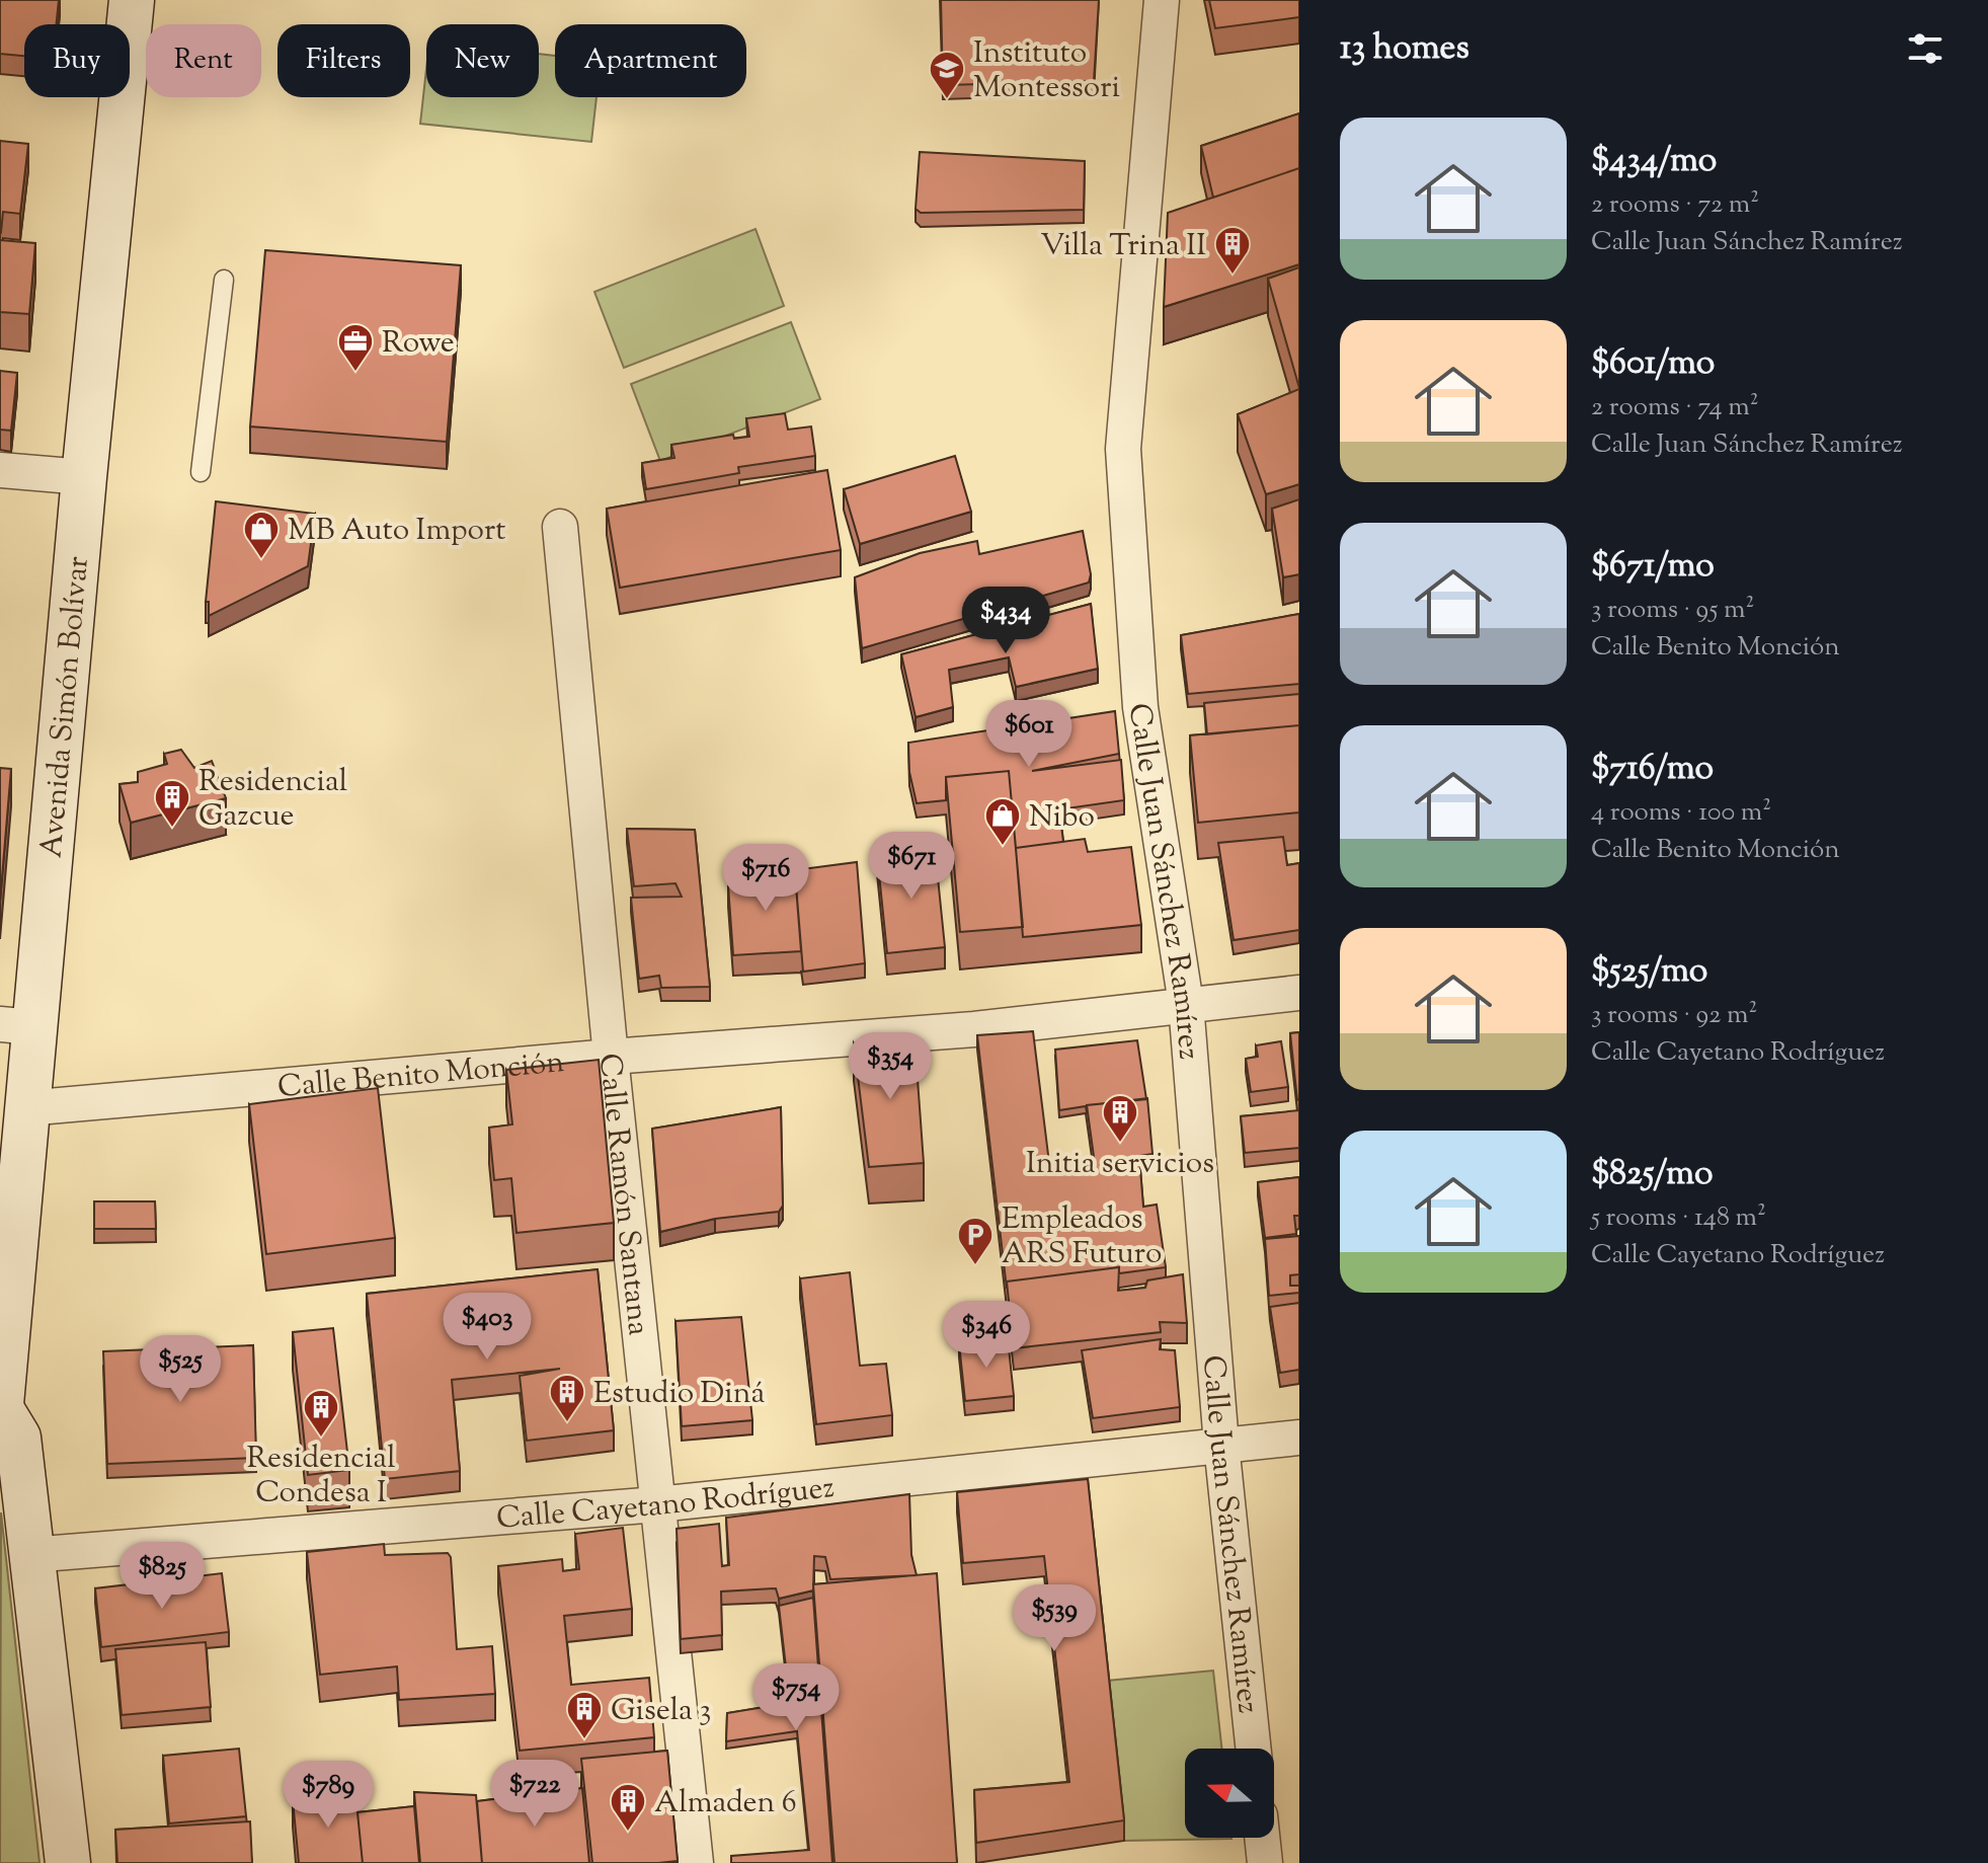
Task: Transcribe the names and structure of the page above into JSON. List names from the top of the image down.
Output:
{
  "streets": {
    "main road": ["Avenida Simón Bolívar"],
    "street": [
      "Calle Juan Sánchez Ramírez",
      "Calle Benito Monción",
      "Calle Ramón Santana",
      "Calle Cayetano Rodríguez"
    ]
  },
  "crossings": [
    ["Avenida Simón Bolívar", "Calle Benito Monción"],
    ["Calle Juan Sánchez Ramírez", "Calle Benito Monción"],
    ["Calle Juan Sánchez Ramírez", "Calle Cayetano Rodríguez"],
    ["Calle Benito Monción", "Calle Ramón Santana"],
    ["Calle Ramón Santana", "Calle Cayetano Rodríguez"]
  ],
  "places": {
    "school or university": ["Instituto Montessori"],
    "building": [
      "Villa Trina II",
      "Residencial Gazcue",
      "Initia servicios",
      "Estudio Diná",
      "Residencial Condesa I",
      "Gisela 3",
      "Almaden 6"
    ],
    "office": ["Rowe"],
    "shop": ["MB Auto Import", "Nibo"],
    "parking": ["Empleados ARS Futuro"]
  },
  "north": "left",
  "page": {
    "heading": "13 homes",
    "chip": [
      "Buy",
      "Rent",
      "Filters",
      "New",
      "Apartment"
    ],
    "list": [
      {
        "name": "$434/mo",
        "note": "2 rooms · 72 m² · Calle Juan Sánchez Ramírez"
      },
      {
        "name": "$601/mo",
        "note": "2 rooms · 74 m² · Calle Juan Sánchez Ramírez"
      },
      {
        "name": "$671/mo",
        "note": "3 rooms · 95 m² · Calle Benito Monción"
      },
      {
        "name": "$716/mo",
        "note": "4 rooms · 100 m² · Calle Benito Monción"
      },
      {
        "name": "$525/mo",
        "note": "3 rooms · 92 m² · Calle Cayetano Rodríguez"
      },
      {
        "name": "$825/mo",
        "note": "5 rooms · 148 m² · Calle Cayetano Rodríguez"
      }
    ],
    "price": [
      "$434",
      "$601",
      "$671",
      "$716",
      "$354",
      "$403",
      "$346",
      "$525",
      "$825",
      "$539",
      "$754",
      "$722",
      "$789"
    ]
  }
}
